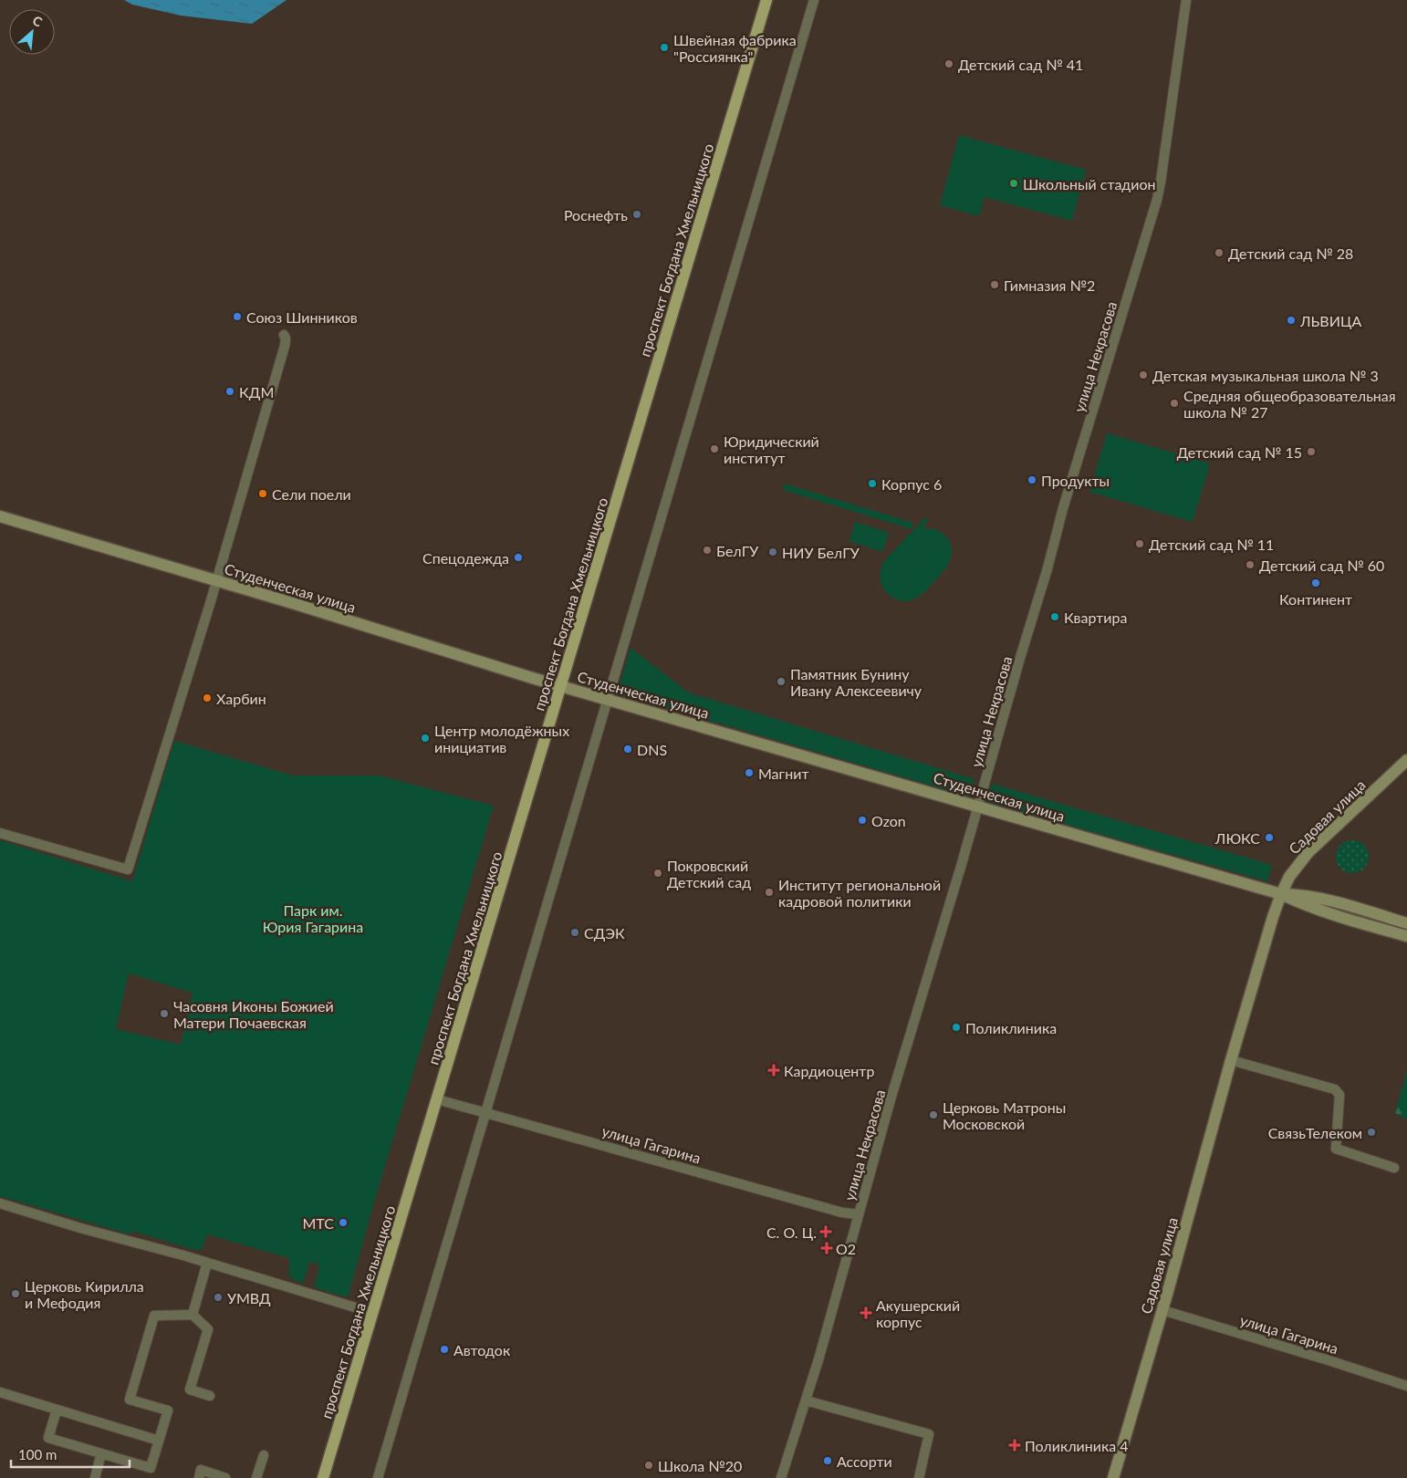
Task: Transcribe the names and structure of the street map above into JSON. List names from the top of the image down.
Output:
{
  "streets": {
    "main road": ["проспект Богдана Хмельницкого", "Студенческая улица", "Садовая улица"],
    "street": ["улица Некрасова", "улица Гагарина"]
  },
  "crossings": [
    ["проспект Богдана Хмельницкого", "Студенческая улица"],
    ["проспект Богдана Хмельницкого", "улица Гагарина"],
    ["улица Некрасова", "Студенческая улица"],
    ["улица Некрасова", "улица Гагарина"],
    ["Студенческая улица", "Садовая улица"],
    ["Садовая улица", "улица Гагарина"]
  ],
  "parks": ["Парк им. Юрия Гагарина"],
  "places": {
    "other": [
      "Швейная фабрика \"Россиянка\"",
      "Детский сад № 41",
      "Школьный стадион",
      "Роснефть",
      "Детский сад № 28",
      "Гимназия №2",
      "Союз Шинников",
      "ЛЬВИЦА",
      "Детская музыкальная школа № 3",
      "КДМ",
      "Средняя общеобразовательная школа № 27",
      "Юридический институт",
      "Детский сад № 15",
      "Продукты",
      "Корпус 6",
      "Сели поели",
      "Детский сад № 11",
      "БелГУ",
      "НИУ БелГУ",
      "Спецодежда",
      "Детский сад № 60",
      "Континент",
      "Квартира",
      "Памятник Бунину Ивану Алексеевичу",
      "Харбин",
      "Центр молодёжных инициатив",
      "DNS",
      "Магнит",
      "Ozon",
      "ЛЮКС",
      "Покровский Детский сад",
      "Институт региональной кадровой политики",
      "СДЭК",
      "Часовня Иконы Божией Матери Почаевская",
      "Поликлиника",
      "Церковь Матроны Московской",
      "СвязьТелеком",
      "МТС",
      "Церковь Кирилла и Мефодия",
      "УМВД",
      "Автодок",
      "Ассорти",
      "Школа №20"
    ],
    "health": [
      "Кардиоцентр",
      "С. О. Ц.",
      "O2",
      "Акушерский корпус",
      "Поликлиника 4"
    ]
  },
  "scale_bar": "100 m",
  "north": "top right"
}
